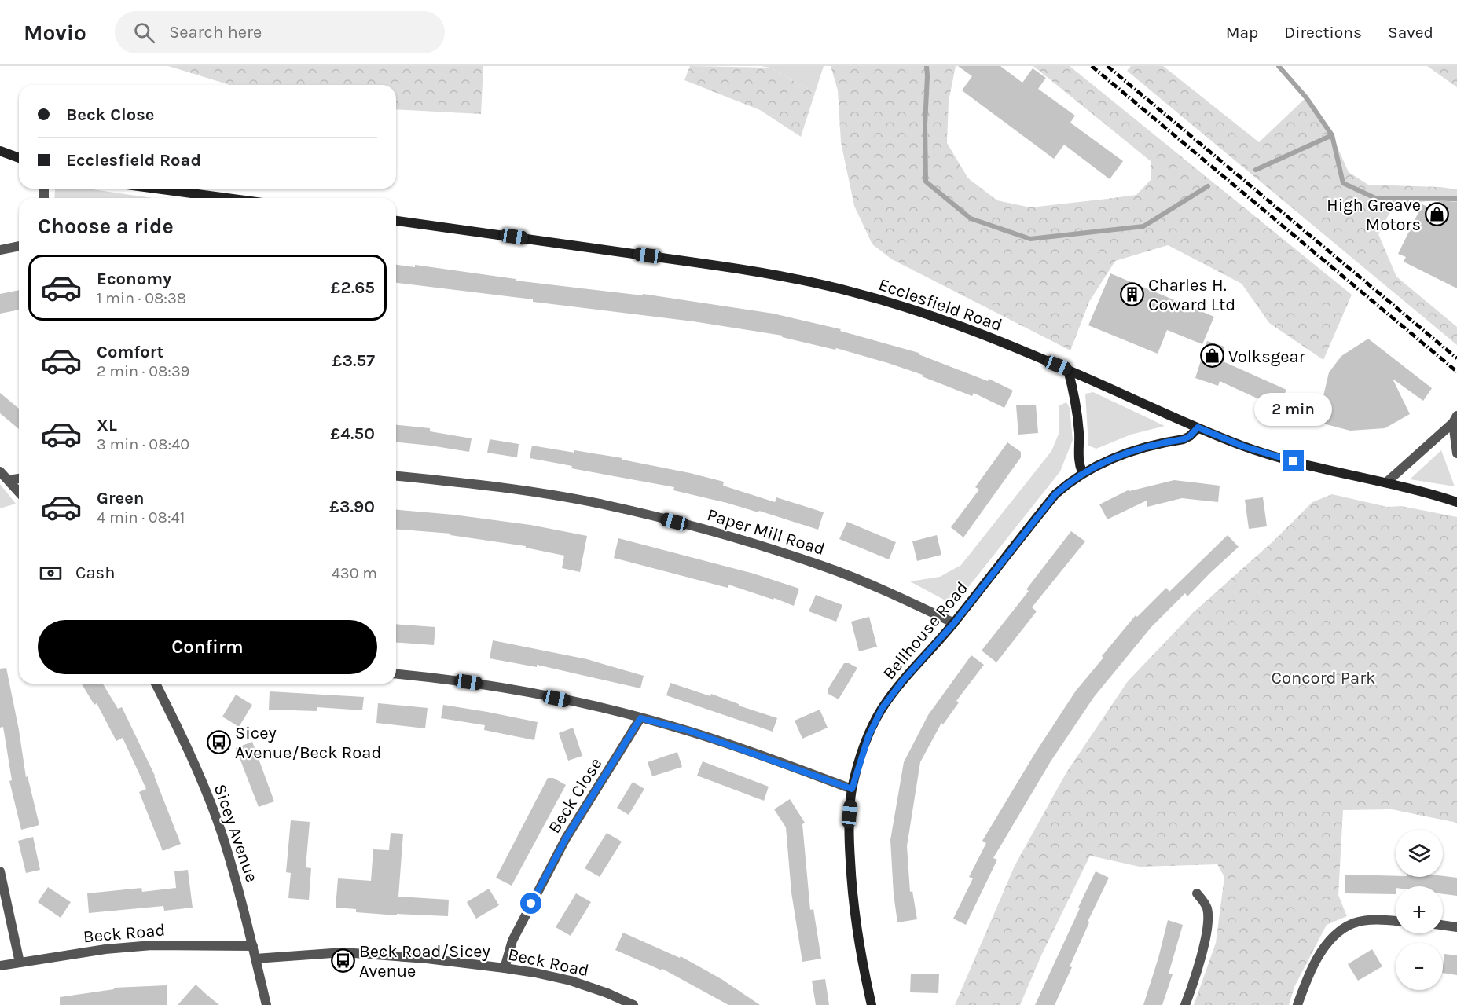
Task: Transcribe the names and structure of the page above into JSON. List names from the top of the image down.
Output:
{
  "streets": {
    "main road": ["Ecclesfield Road", "Bellhouse Road"],
    "street": [
      "Paper Mill Road",
      "Beck Close",
      "Sicey Avenue",
      "Beck Road"
    ]
  },
  "crossings": [
    ["Ecclesfield Road", "Bellhouse Road"],
    ["Paper Mill Road", "Bellhouse Road"],
    ["Beck Close", "Beck Road"],
    ["Sicey Avenue", "Beck Road"]
  ],
  "parks": ["Concord Park"],
  "places": {
    "shop": ["High Greave Motors", "Volksgear"],
    "building": ["Charles H. Coward Ltd"],
    "bus stop": ["Sicey Avenue/Beck Road", "Beck Road/Sicey Avenue"]
  },
  "page": {
    "header": "Movio",
    "search": "Search here",
    "nav": ["Map", "Directions", "Saved"],
    "banner": ["Beck Close", "Ecclesfield Road"],
    "heading": "Choose a ride",
    "list": [
      {
        "name": "Economy",
        "note": "1 min · 08:38",
        "value": "£2.65"
      },
      {
        "name": "Comfort",
        "note": "2 min · 08:39",
        "value": "£3.57"
      },
      {
        "name": "XL",
        "note": "3 min · 08:40",
        "value": "£4.50"
      },
      {
        "name": "Green",
        "note": "4 min · 08:41",
        "value": "£3.90"
      }
    ],
    "bubble": "2 min",
    "pay": ["Cash", "430 m"],
    "buttons": "Confirm",
    "map_buttons": ["+", "−"]
  }
}
